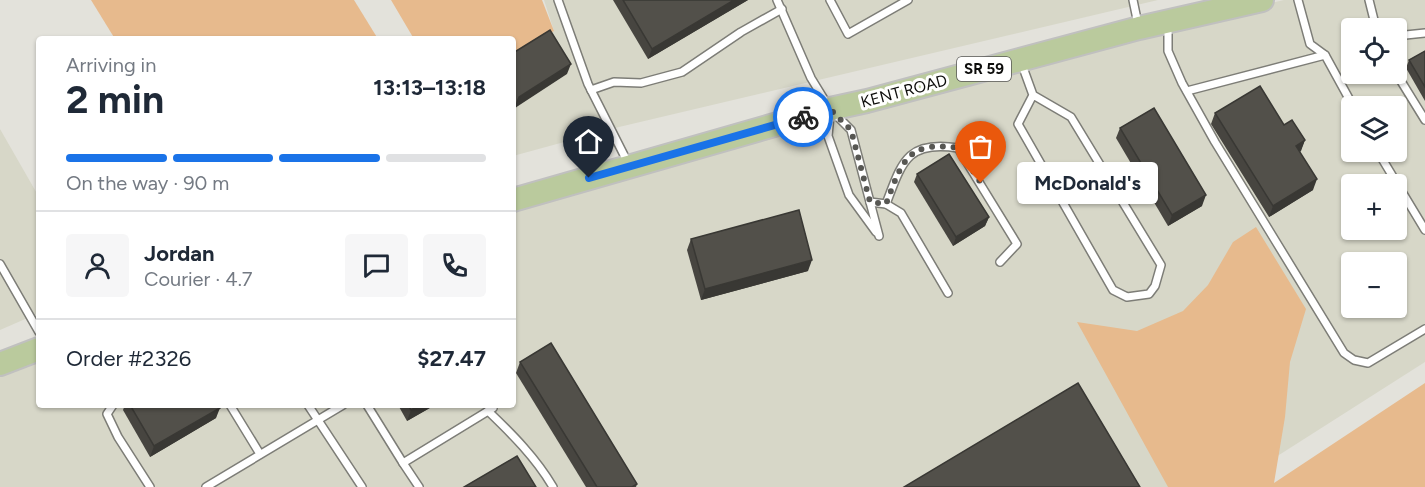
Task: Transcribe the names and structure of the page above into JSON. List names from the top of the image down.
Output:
{
  "streets": {
    "main road": ["SR 59", "KENT ROAD"]
  },
  "places": ["McDonald's"],
  "page": {
    "map_buttons": ["+", "−"],
    "heading": ["2 min", "Arriving in", "13:13–13:18"],
    "panel": [
      "Jordan",
      "Courier · 4.7",
      "Order #2326",
      "$27.47"
    ],
    "bar": "On the way · 90 m",
    "bubble": "McDonald's"
  }
}
